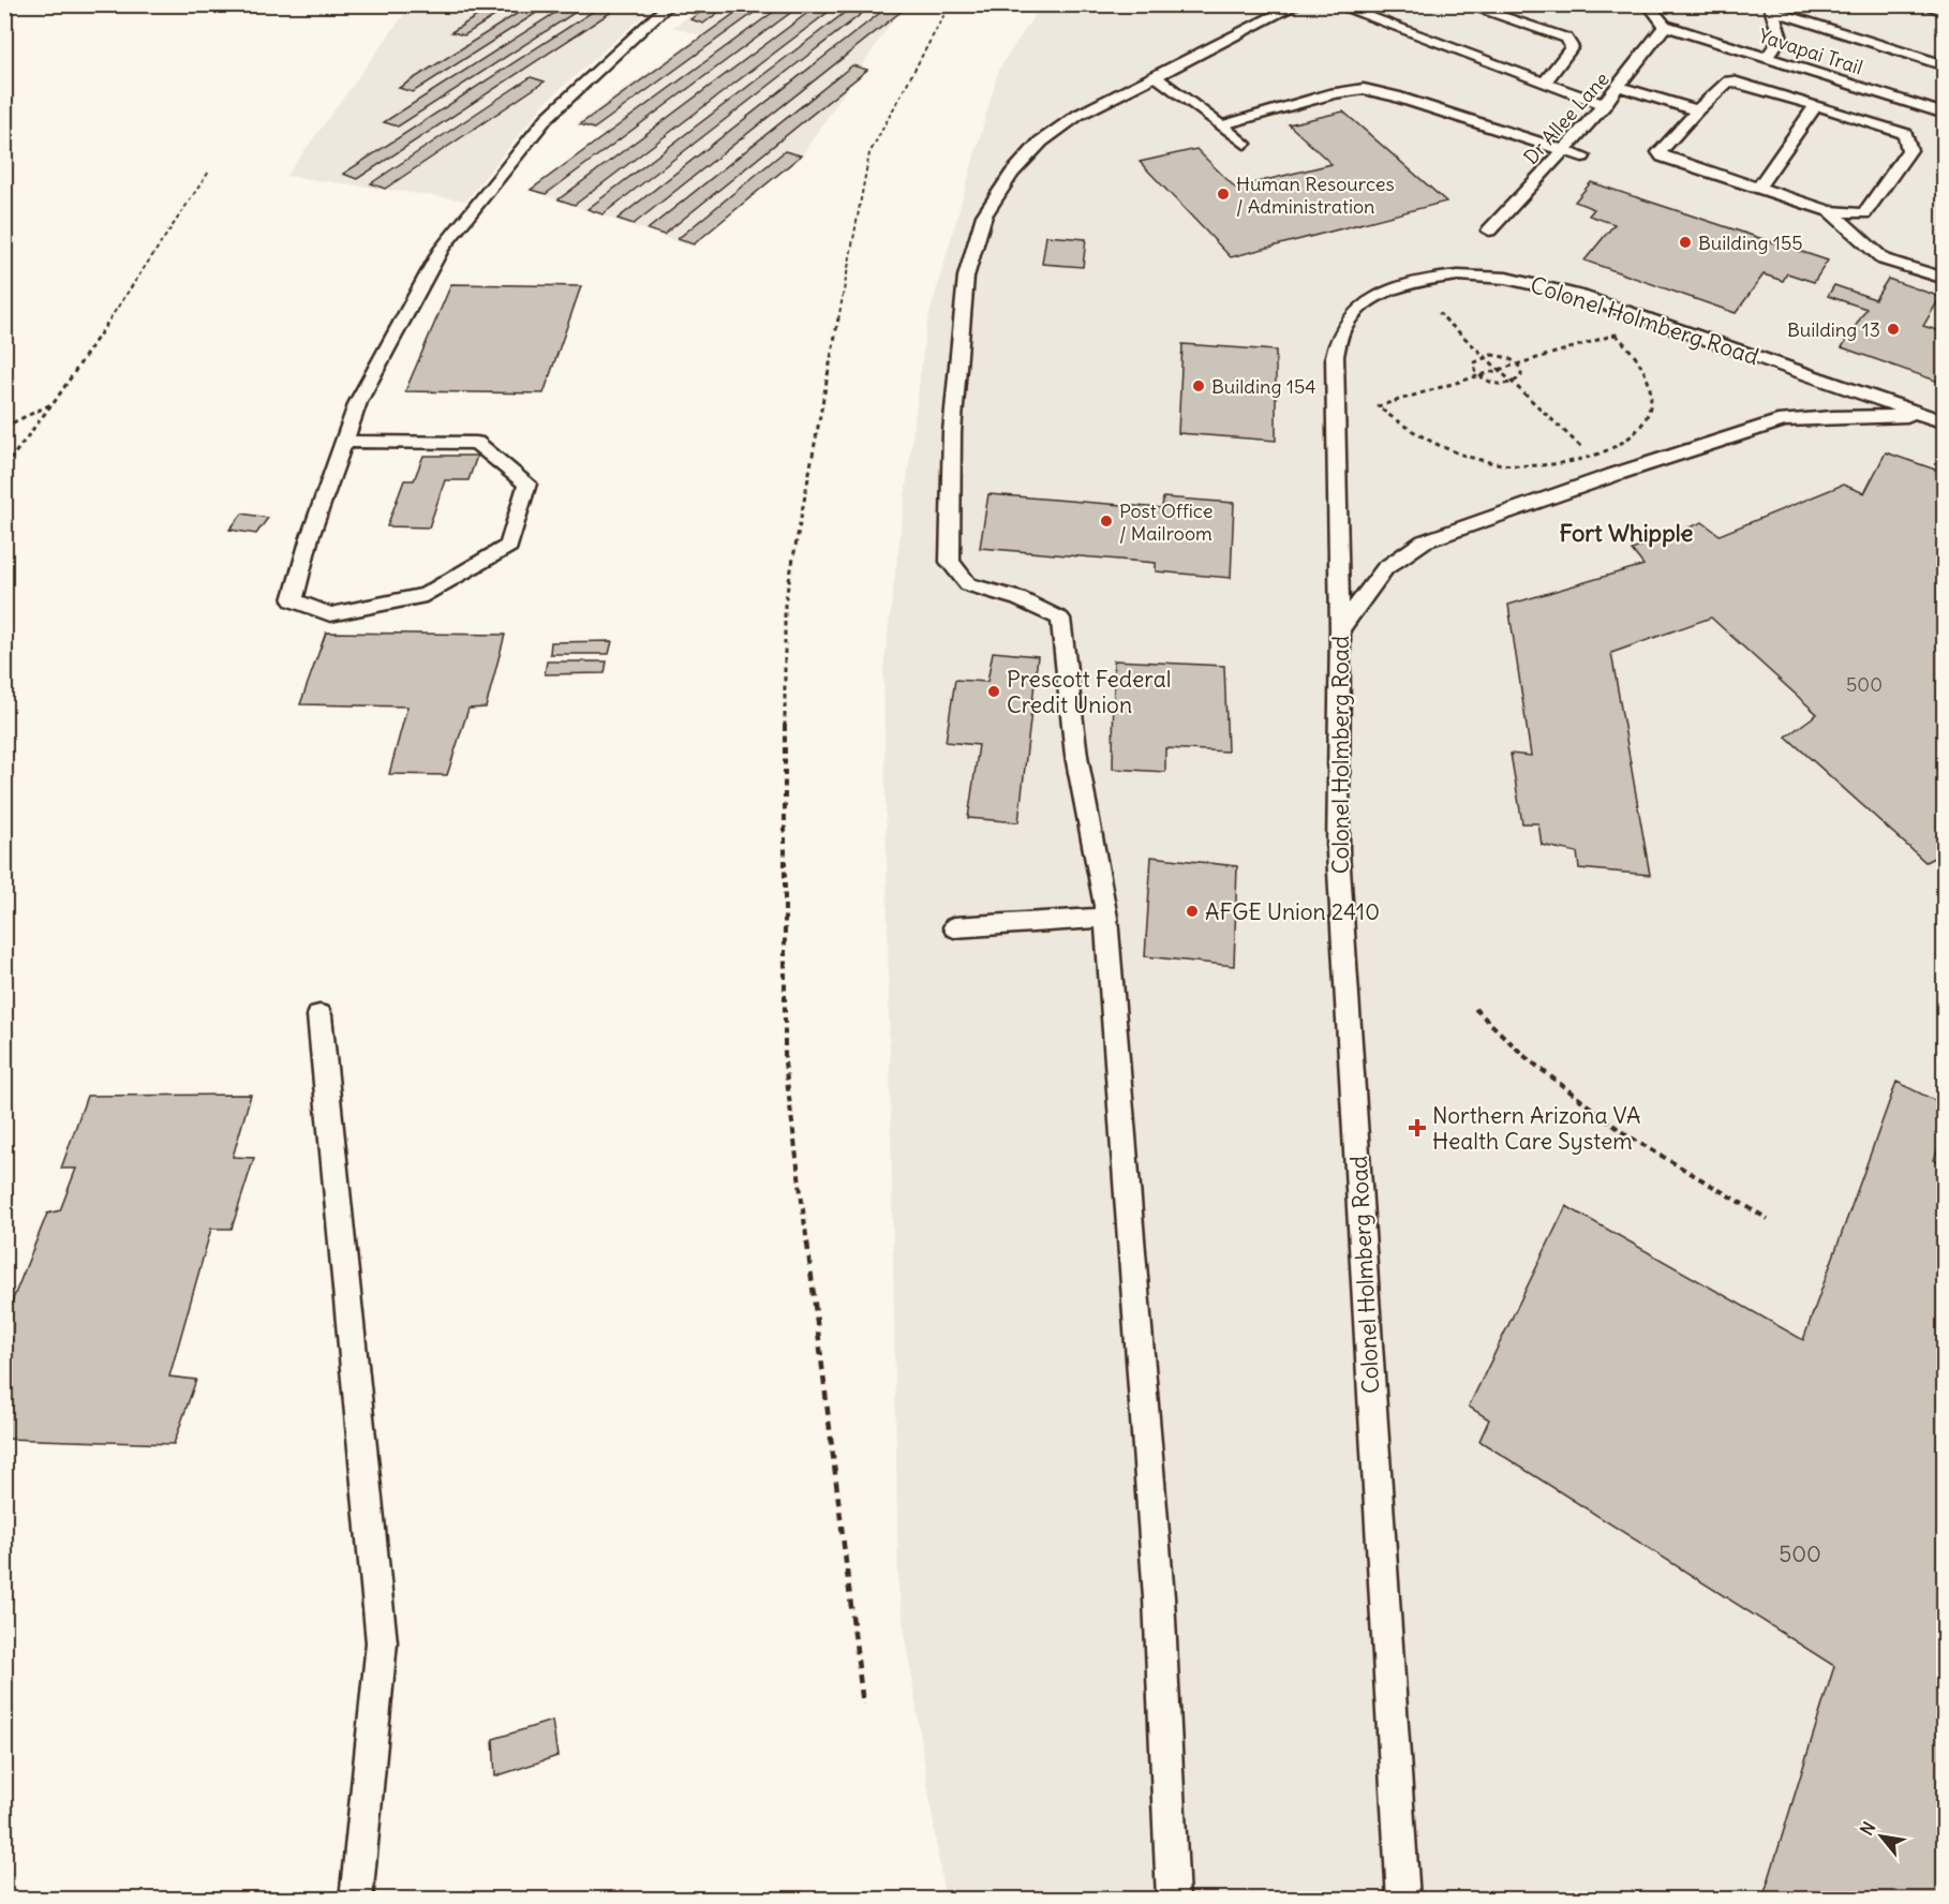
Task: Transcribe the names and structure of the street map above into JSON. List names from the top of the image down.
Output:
{
  "streets": {
    "lane": ["Yavapai Trail", "Dr Allee Lane", "Colonel Holmberg Road"]
  },
  "crossings": [
    ["Yavapai Trail", "Dr Allee Lane"]
  ],
  "districts": ["Fort Whipple"],
  "places": {
    "other": [
      "Human Resources / Administration",
      "Building 155",
      "Building 13",
      "Building 154",
      "Post Office / Mailroom",
      "Prescott Federal Credit Union",
      "AFGE Union 2410"
    ],
    "health": ["Northern Arizona VA Health Care System"]
  },
  "house_numbers": ["500", "500"],
  "north": "top left"
}
